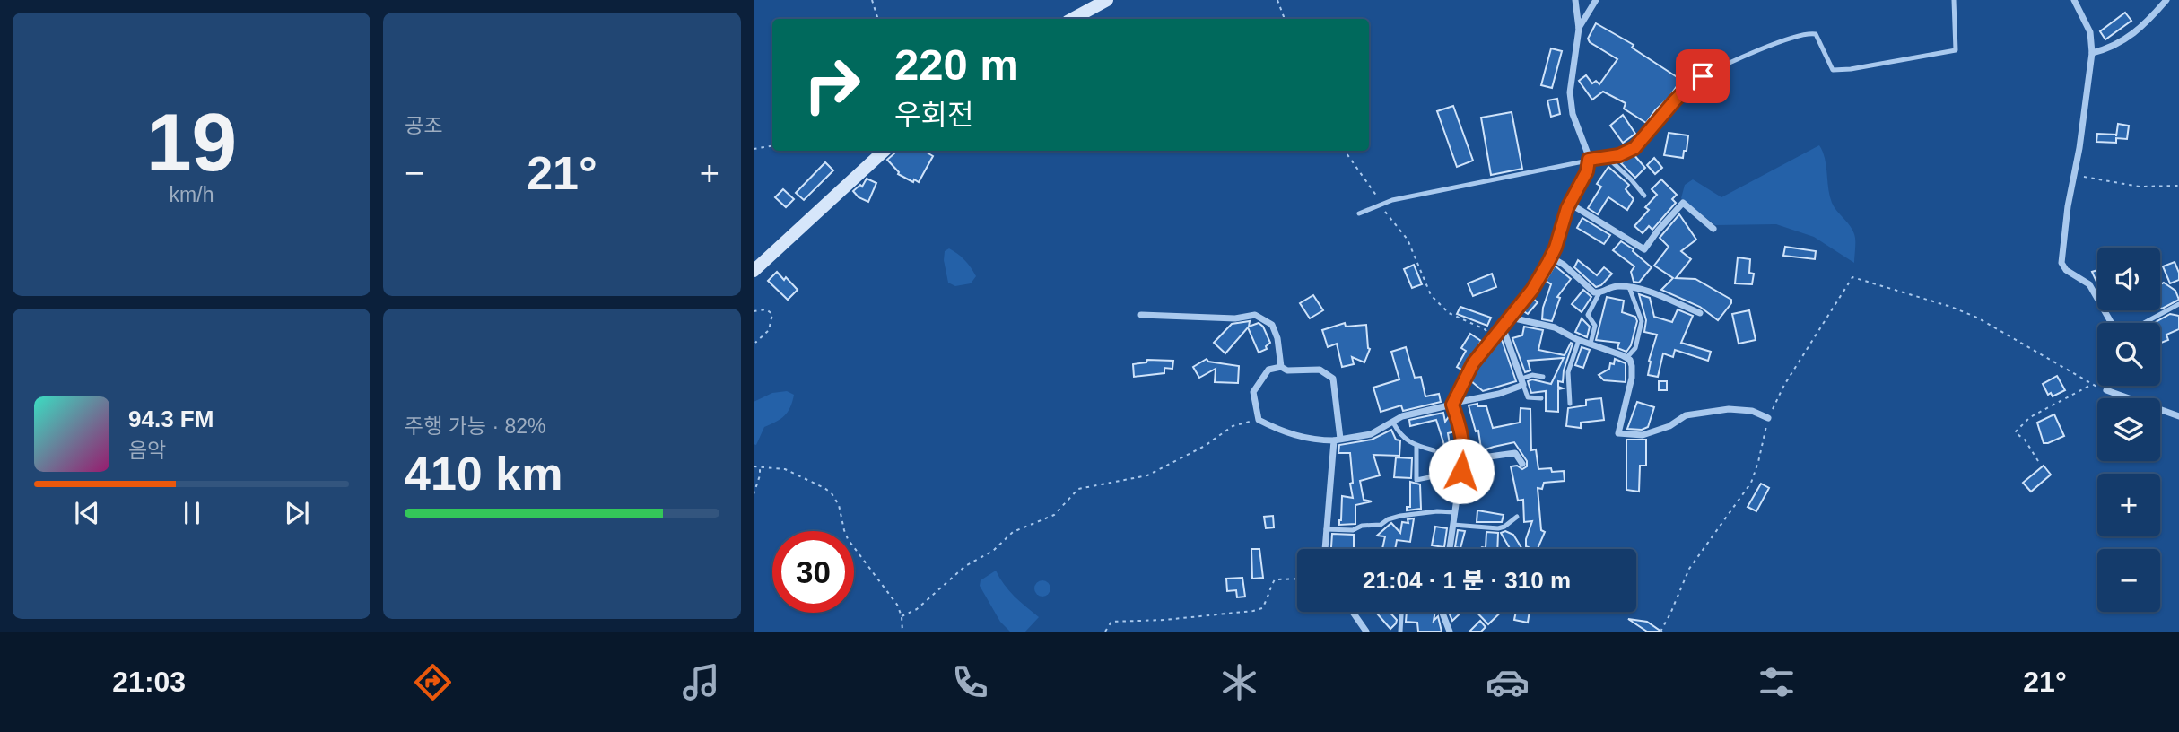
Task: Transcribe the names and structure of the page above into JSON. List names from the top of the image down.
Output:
{
  "page": {
    "tile": [
      ["19", "km/h"],
      "공조",
      ["주행 가능 · 82%", "410 km"]
    ],
    "turn": ["220 m", "우회전"],
    "heat": ["−", "21°", "+"],
    "map_buttons": ["+", "−"],
    "song": ["94.3 FM", "음악"],
    "limit": "30",
    "trip": "21:04 · 1 분 · 310 m",
    "tabs": ["21:03", "21°"]
  }
}
